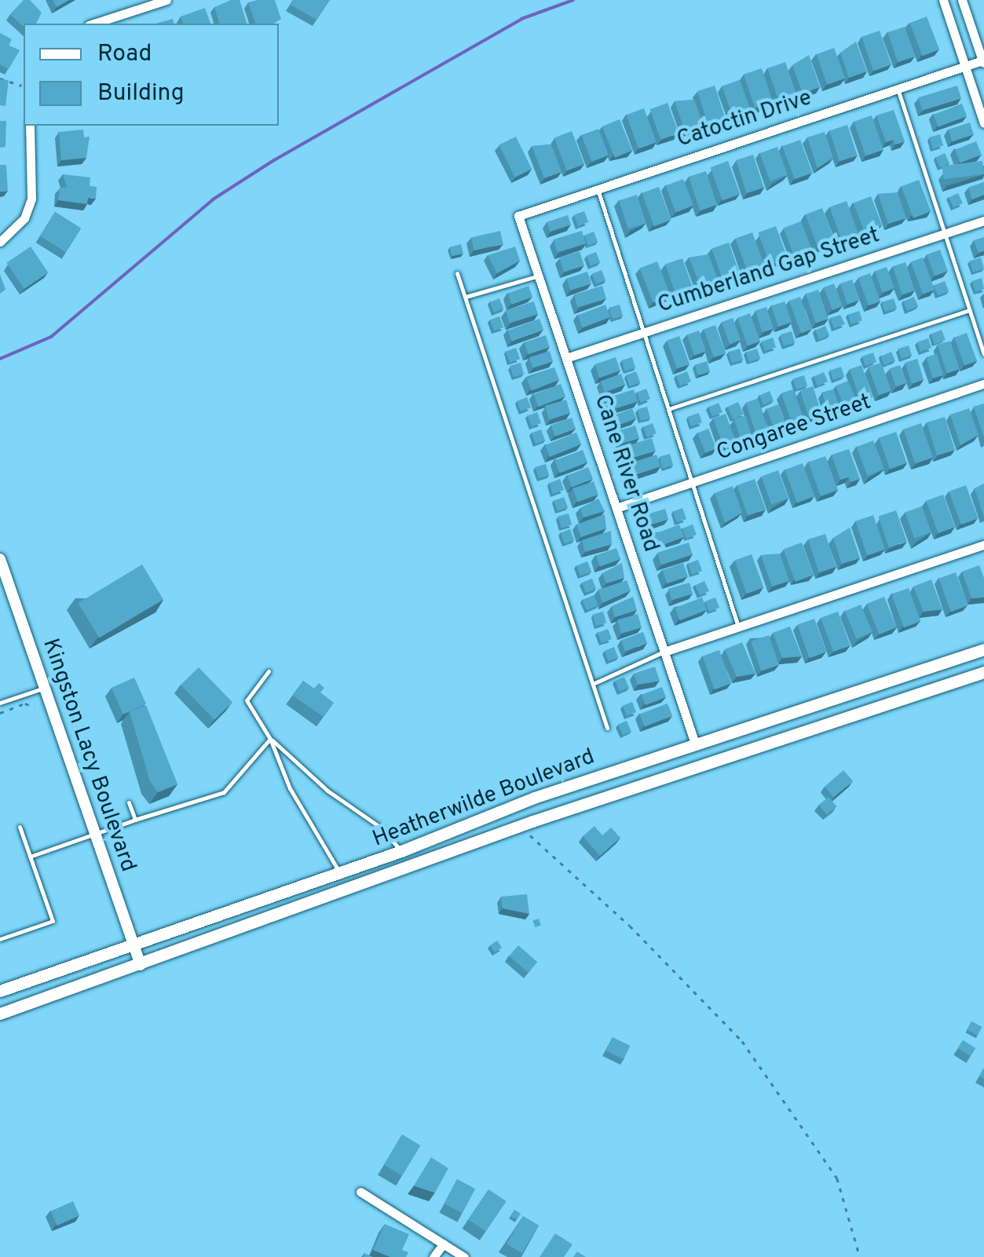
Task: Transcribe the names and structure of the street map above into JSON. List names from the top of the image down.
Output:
{
  "streets": {
    "main road": ["Heatherwilde Boulevard"],
    "street": [
      "Catoctin Drive",
      "Cumberland Gap Street",
      "Congaree Street",
      "Cane River Road",
      "Kingston Lacy Boulevard"
    ]
  },
  "crossings": [
    ["Catoctin Drive", "Cane River Road"],
    ["Cumberland Gap Street", "Cane River Road"],
    ["Congaree Street", "Cane River Road"],
    ["Cane River Road", "Heatherwilde Boulevard"],
    ["Kingston Lacy Boulevard", "Heatherwilde Boulevard"]
  ],
  "legend": ["Road", "Building"]
}
